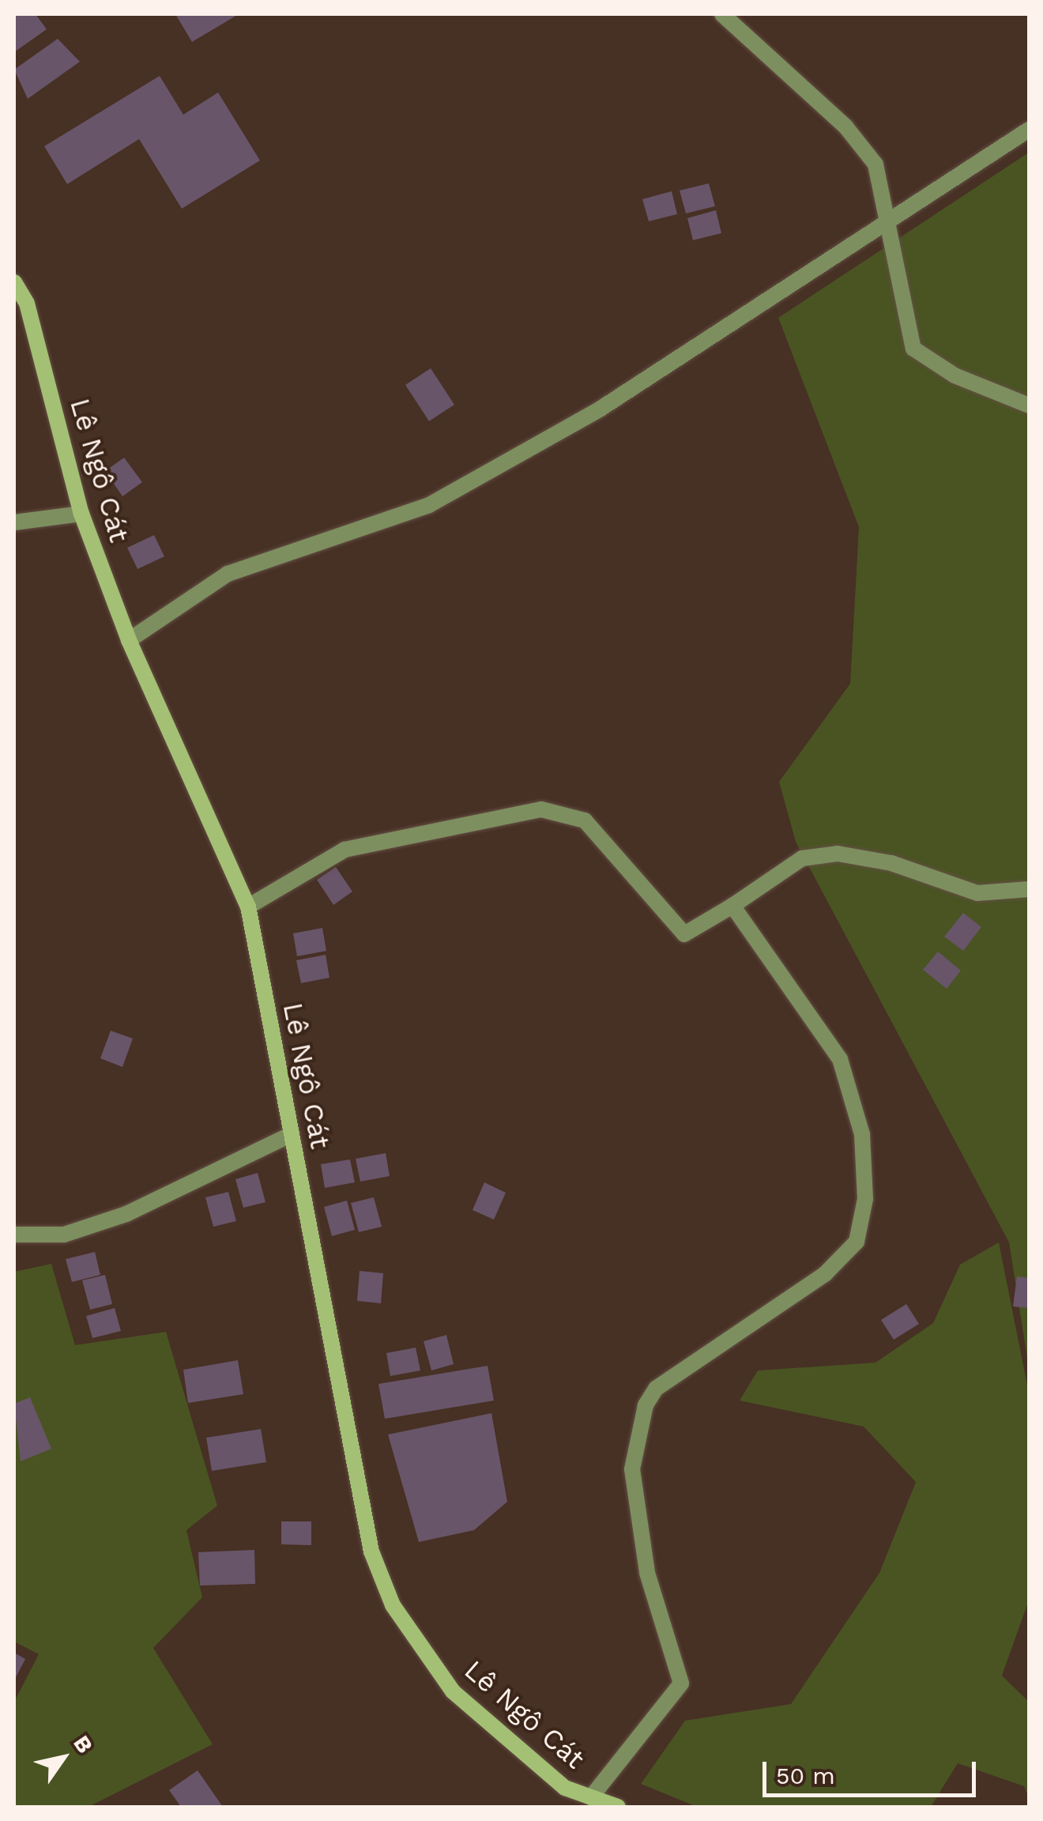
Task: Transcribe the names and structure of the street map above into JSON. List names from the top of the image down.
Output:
{
  "streets": {
    "street": ["Lê Ngô Cát"]
  },
  "scale_bar": "50 m",
  "north": "top right"
}
